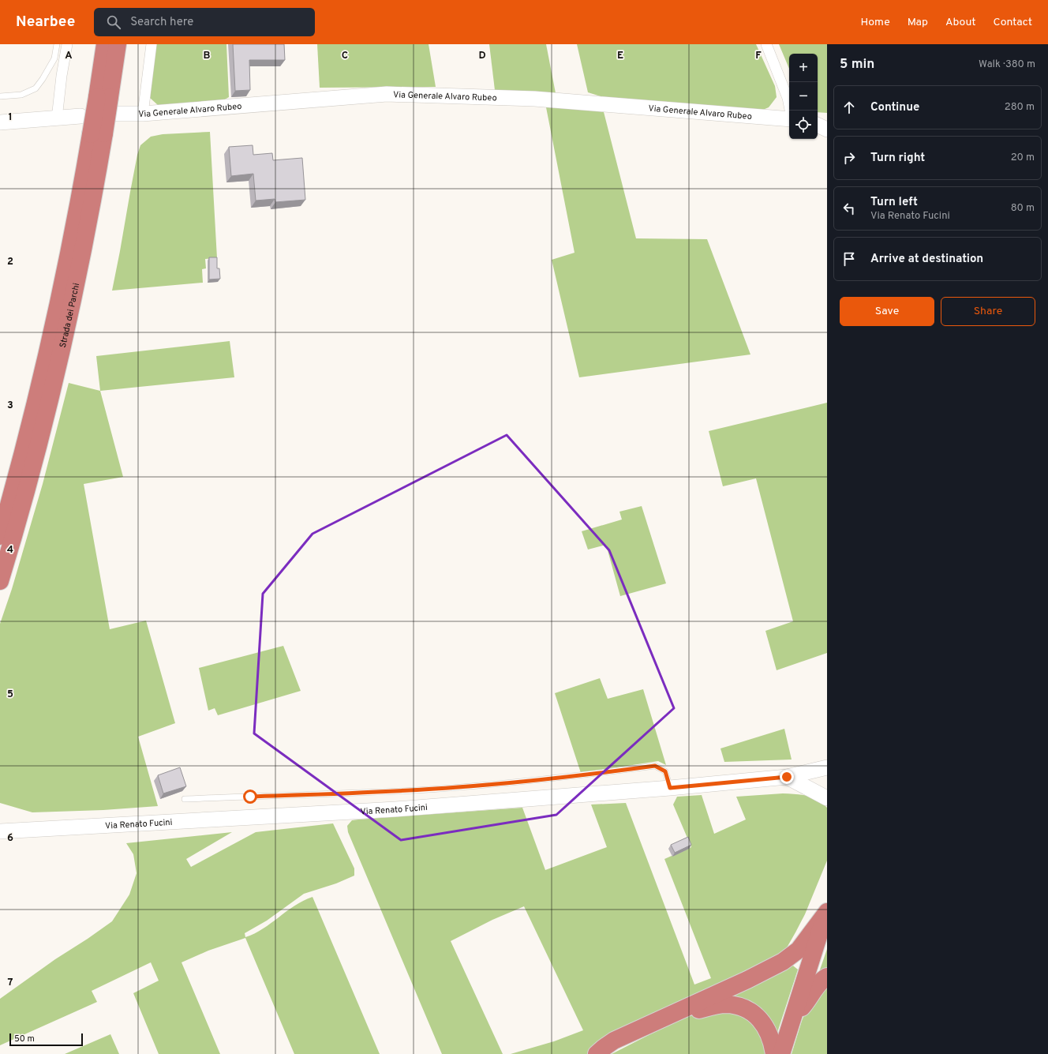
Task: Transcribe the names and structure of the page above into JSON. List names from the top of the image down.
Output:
{
  "streets": {
    "highway": ["Strada dei Parchi"],
    "street": ["Via Generale Alvaro Rubeo", "Via Renato Fucini"]
  },
  "scale_bar": "50 m",
  "page": {
    "header": "Nearbee",
    "search": "Search here",
    "nav": [
      "Home",
      "Map",
      "About",
      "Contact"
    ],
    "heading": ["5 min", "Walk · 380 m"],
    "map_buttons": ["+", "−"],
    "list": [
      ["Continue", "280 m"],
      ["Turn right", "20 m"],
      ["Turn left", "Via Renato Fucini", "80 m"],
      "Arrive at destination"
    ],
    "buttons": ["Save", "Share"],
    "scale": "50 m"
  },
  "grid": {
    "columns": [
      "A",
      "B",
      "C",
      "D",
      "E",
      "F"
    ],
    "rows": [
      "1",
      "2",
      "3",
      "4",
      "5",
      "6",
      "7"
    ]
  }
}
